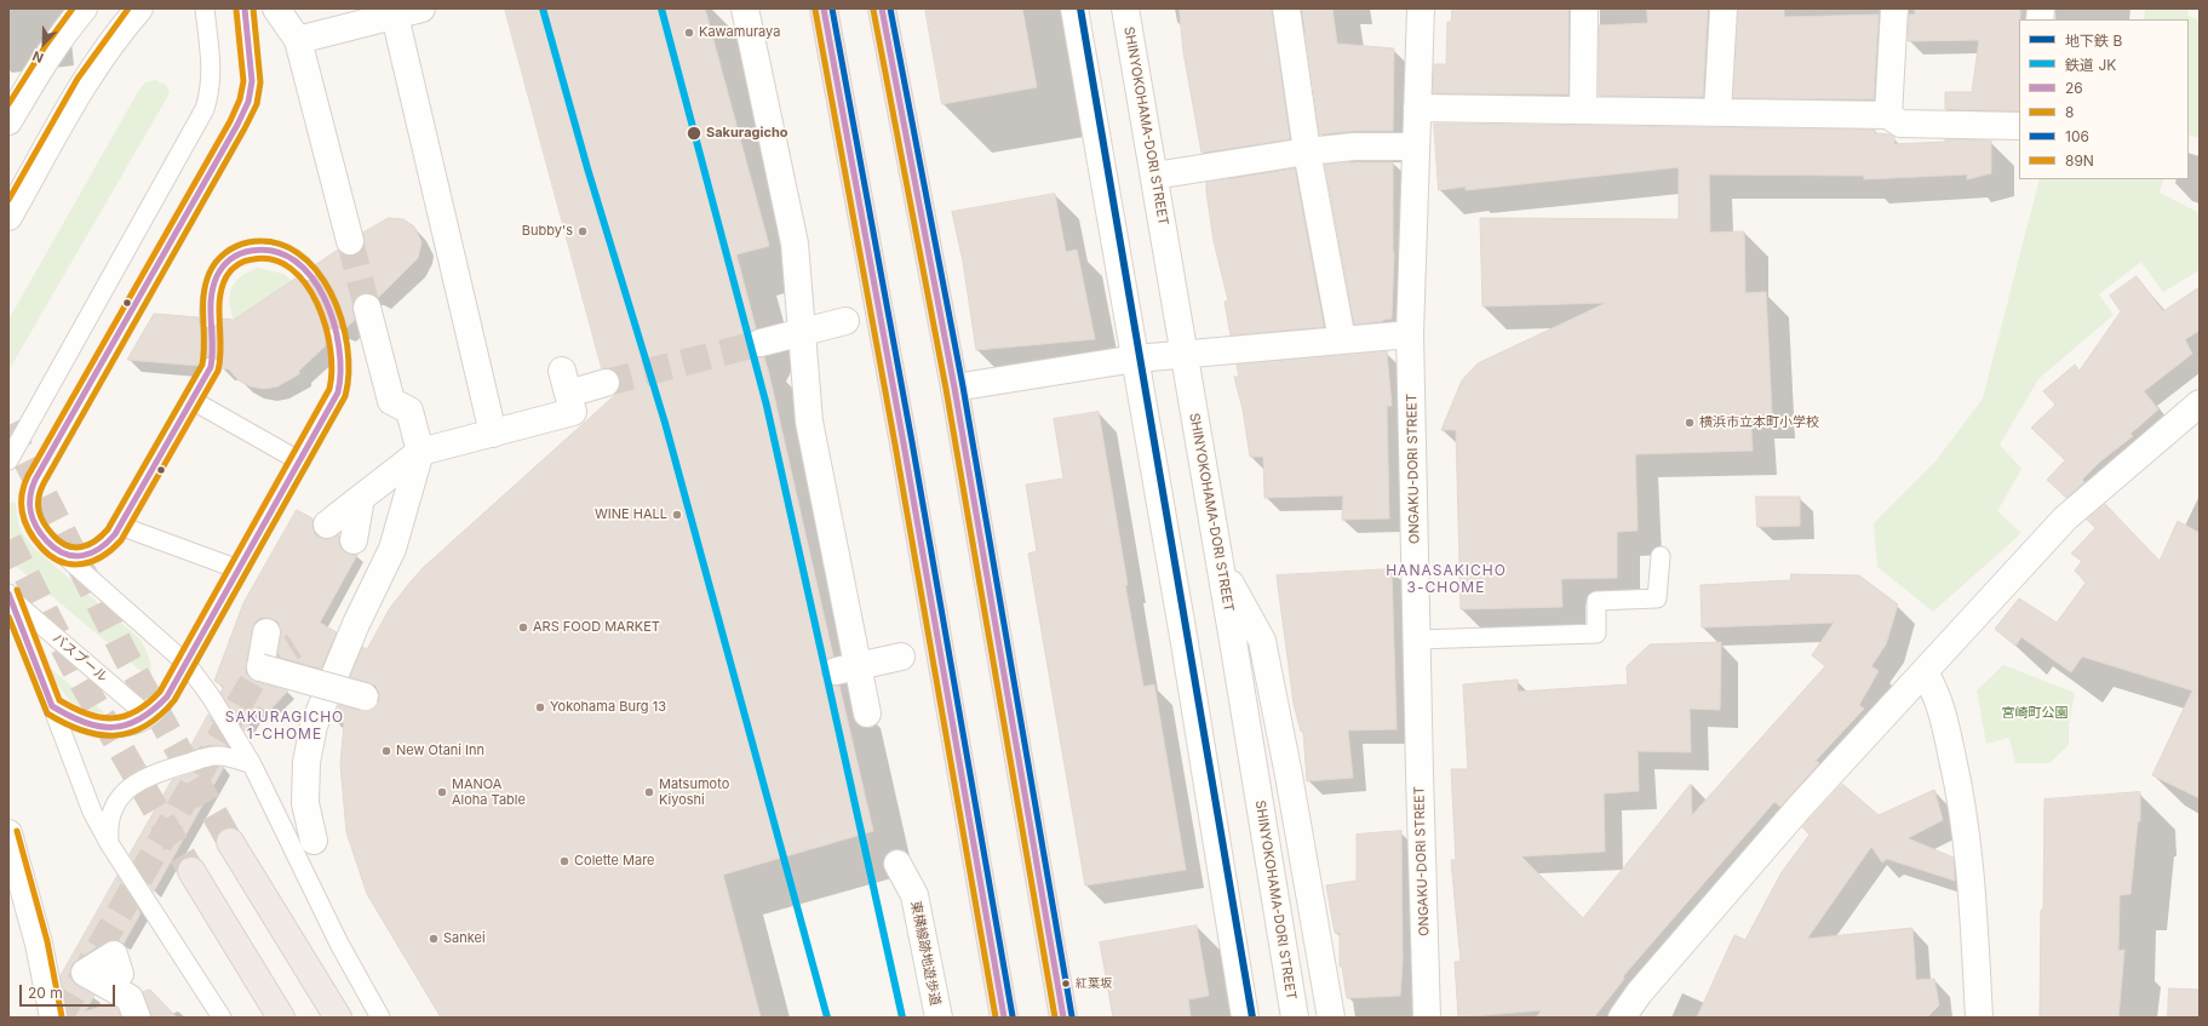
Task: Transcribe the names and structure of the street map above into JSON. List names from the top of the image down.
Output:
{
  "streets": {
    "street": ["SHINYOKOHAMA-DORI STREET", "ONGAKU-DORI STREET", "東横線跡地遊歩道"],
    "lane": ["バスプール"]
  },
  "districts": ["HANASAKICHO 3-CHOME", "SAKURAGICHO 1-CHOME"],
  "parks": ["宮崎町公園"],
  "places": [
    "Kawamuraya",
    "Sakuragicho",
    "Bubby's",
    "横浜市立本町小学校",
    "WINE HALL",
    "ARS FOOD MARKET",
    "Yokohama Burg 13",
    "New Otani Inn",
    "MANOA Aloha Table",
    "Matsumoto Kiyoshi",
    "Colette Mare",
    "Sankei",
    "紅葉坂"
  ],
  "lines": [
    "metro line B",
    "rail line JK",
    "transit line 26",
    "transit line 8",
    "transit line 106",
    "transit line 89N"
  ],
  "legend": [
    "地下鉄 B",
    "鉄道 JK",
    "26",
    "8",
    "106",
    "89N"
  ],
  "scale_bar": "20 m",
  "north": "bottom left"
}
